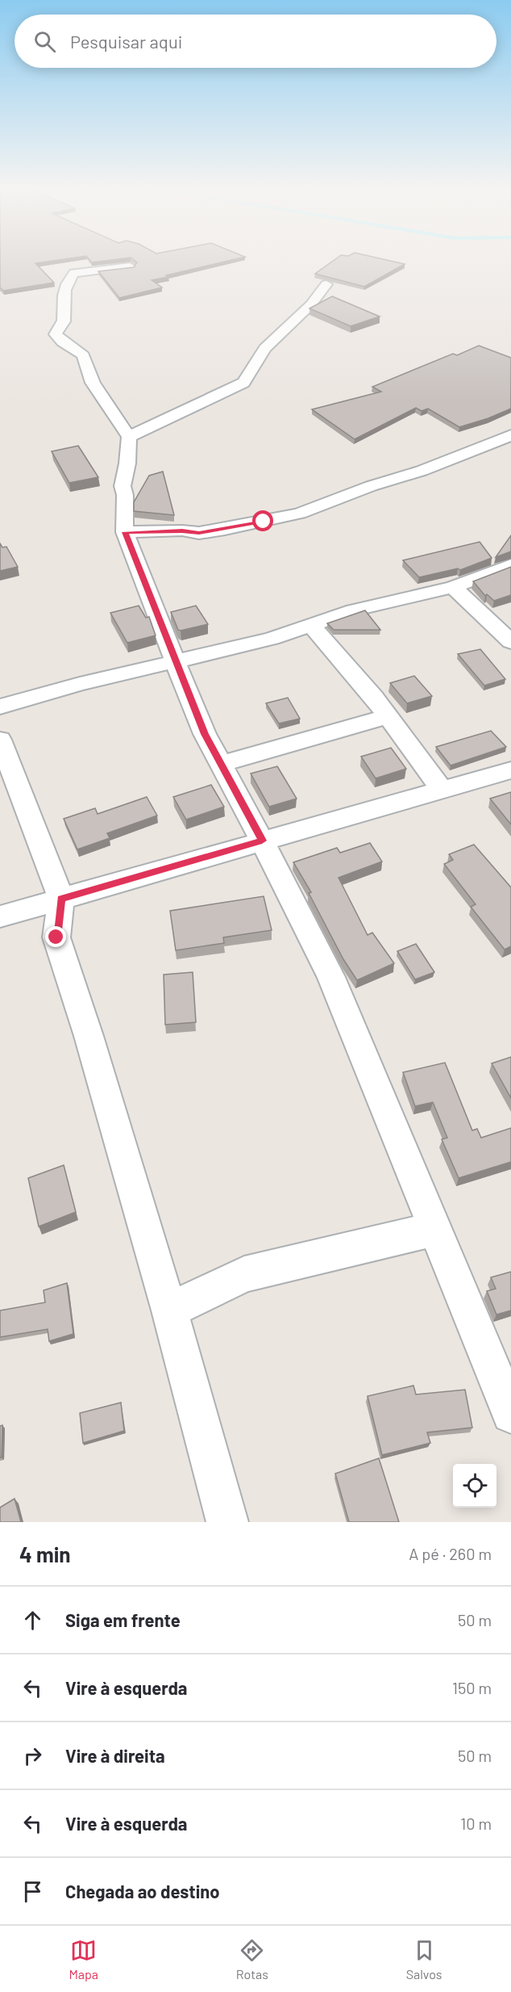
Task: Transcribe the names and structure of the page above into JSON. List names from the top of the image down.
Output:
{
  "page": {
    "search": "Pesquisar aqui",
    "heading": ["4 min", "A pé · 260 m"],
    "list": [
      ["Siga em frente", "50 m"],
      ["Vire à esquerda", "150 m"],
      ["Vire à direita", "50 m"],
      ["Vire à esquerda", "10 m"],
      "Chegada ao destino"
    ],
    "nav": ["Mapa", "Rotas", "Salvos"]
  }
}
